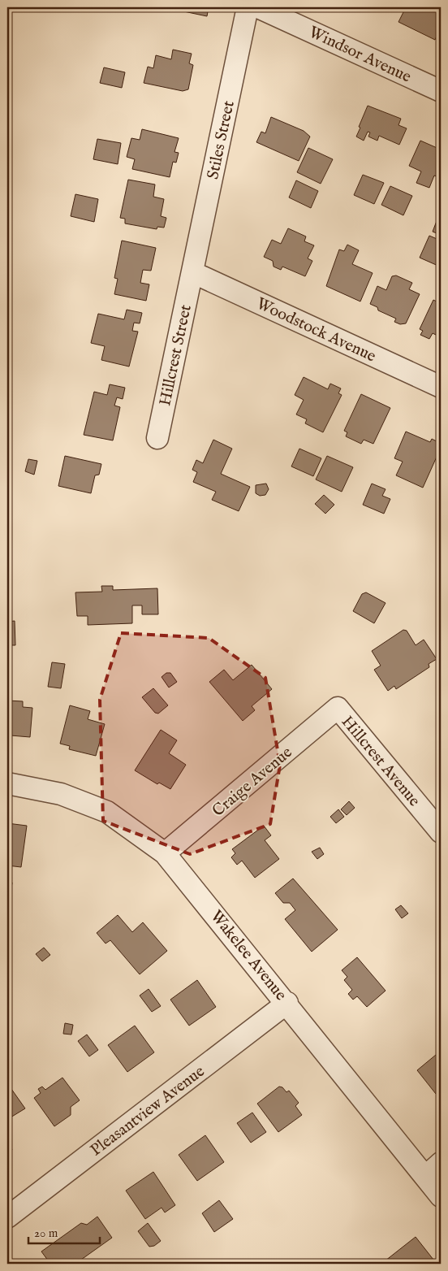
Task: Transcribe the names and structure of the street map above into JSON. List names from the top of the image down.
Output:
{
  "streets": {
    "street": [
      "Windsor Avenue",
      "Stiles Street",
      "Woodstock Avenue",
      "Hillcrest Street",
      "Hillcrest Avenue",
      "Craige Avenue",
      "Wakelee Avenue",
      "Pleasantview Avenue"
    ]
  },
  "crossings": [
    ["Stiles Street", "Woodstock Avenue"],
    ["Stiles Street", "Hillcrest Street"],
    ["Woodstock Avenue", "Hillcrest Street"],
    ["Hillcrest Avenue", "Craige Avenue"],
    ["Craige Avenue", "Wakelee Avenue"],
    ["Wakelee Avenue", "Pleasantview Avenue"]
  ],
  "scale_bar": "20 m"
}
